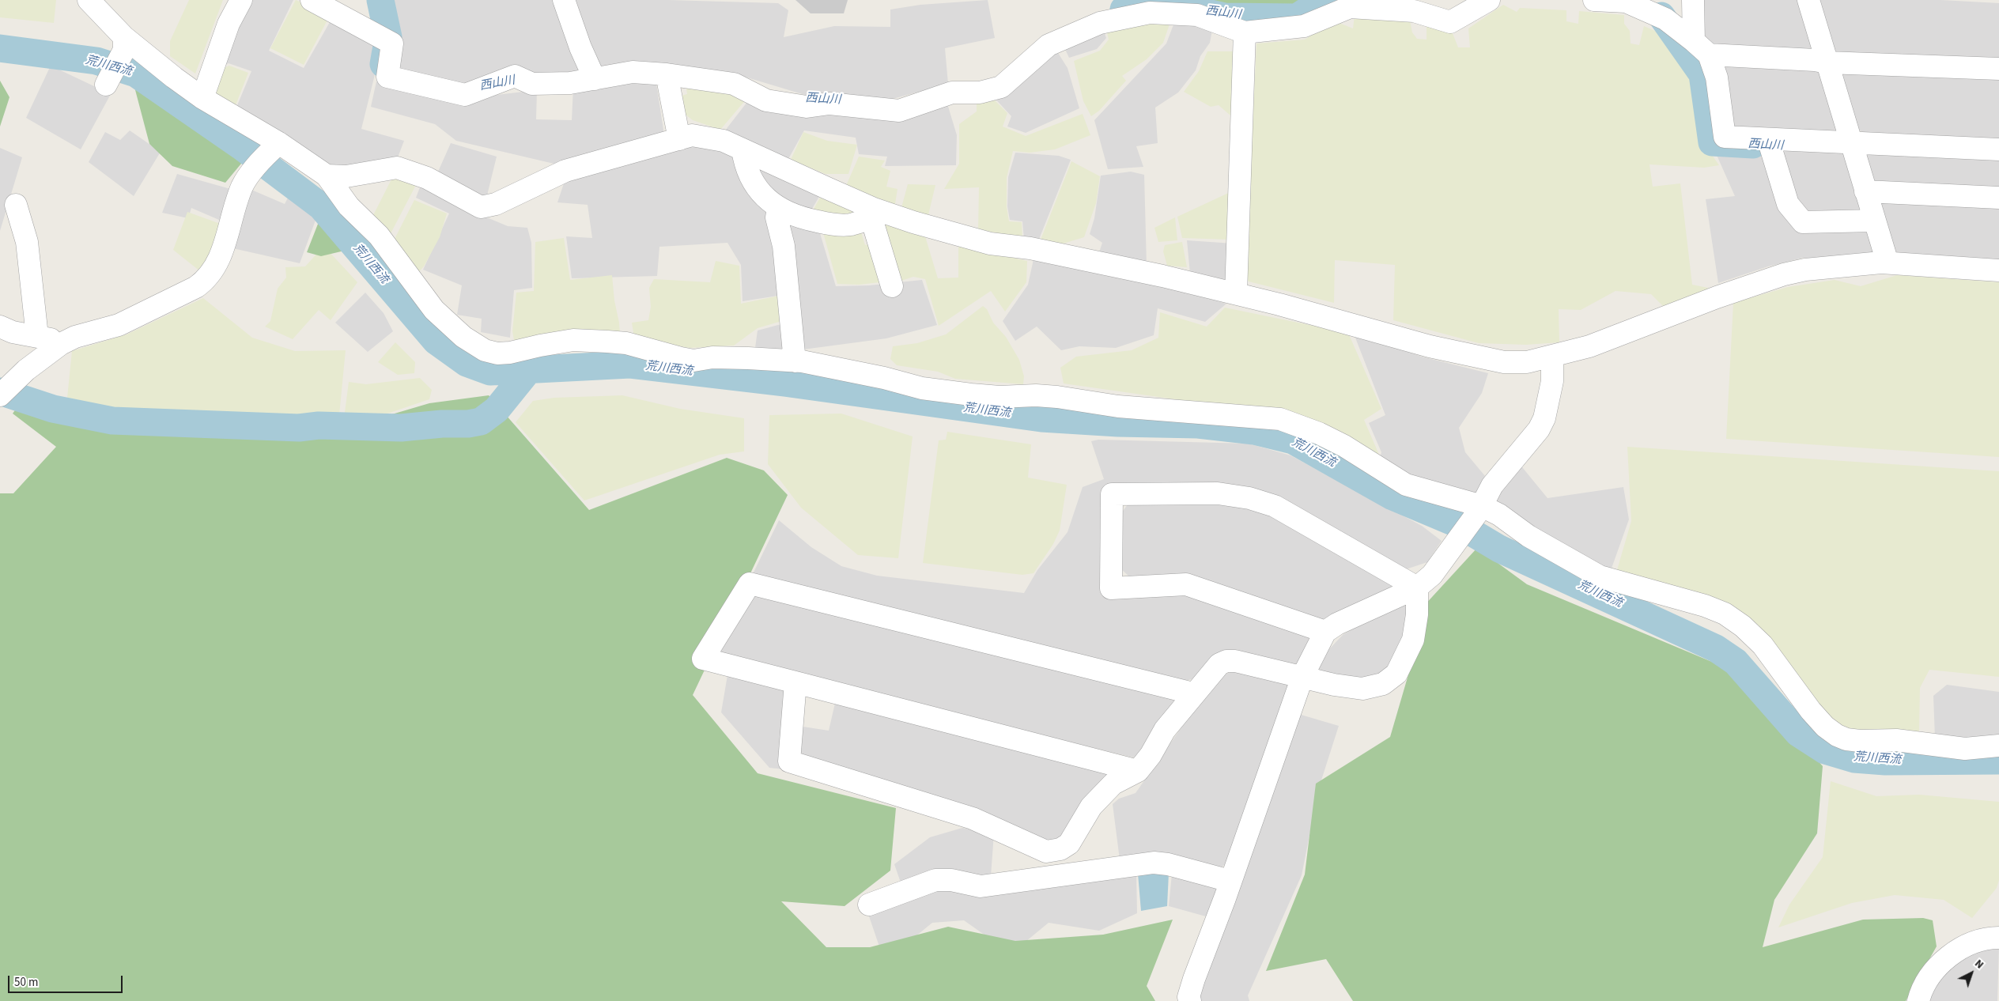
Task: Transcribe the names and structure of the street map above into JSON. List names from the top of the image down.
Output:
{
  "water": ["西山川", "荒川西流"],
  "scale_bar": "50 m",
  "north": "top right"
}
